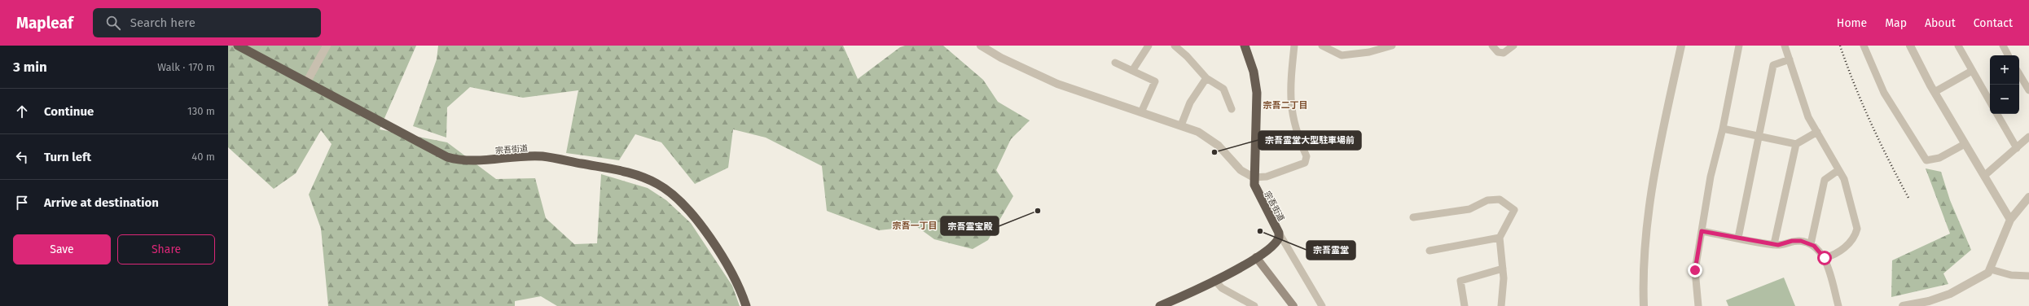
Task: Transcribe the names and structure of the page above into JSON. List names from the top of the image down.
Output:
{
  "streets": {
    "highway": ["宗吾街道"]
  },
  "districts": ["宗吾二丁目", "宗吾一丁目"],
  "places": ["宗吾霊堂大型駐車場前", "宗吾霊宝殿", "宗吾霊堂"],
  "page": {
    "header": "Mapleaf",
    "search": "Search here",
    "nav": [
      "Home",
      "Map",
      "About",
      "Contact"
    ],
    "heading": ["3 min", "Walk · 170 m"],
    "map_buttons": ["+", "−"],
    "list": [
      ["Continue", "130 m"],
      ["Turn left", "40 m"],
      "Arrive at destination"
    ],
    "buttons": ["Save", "Share"]
  }
}
